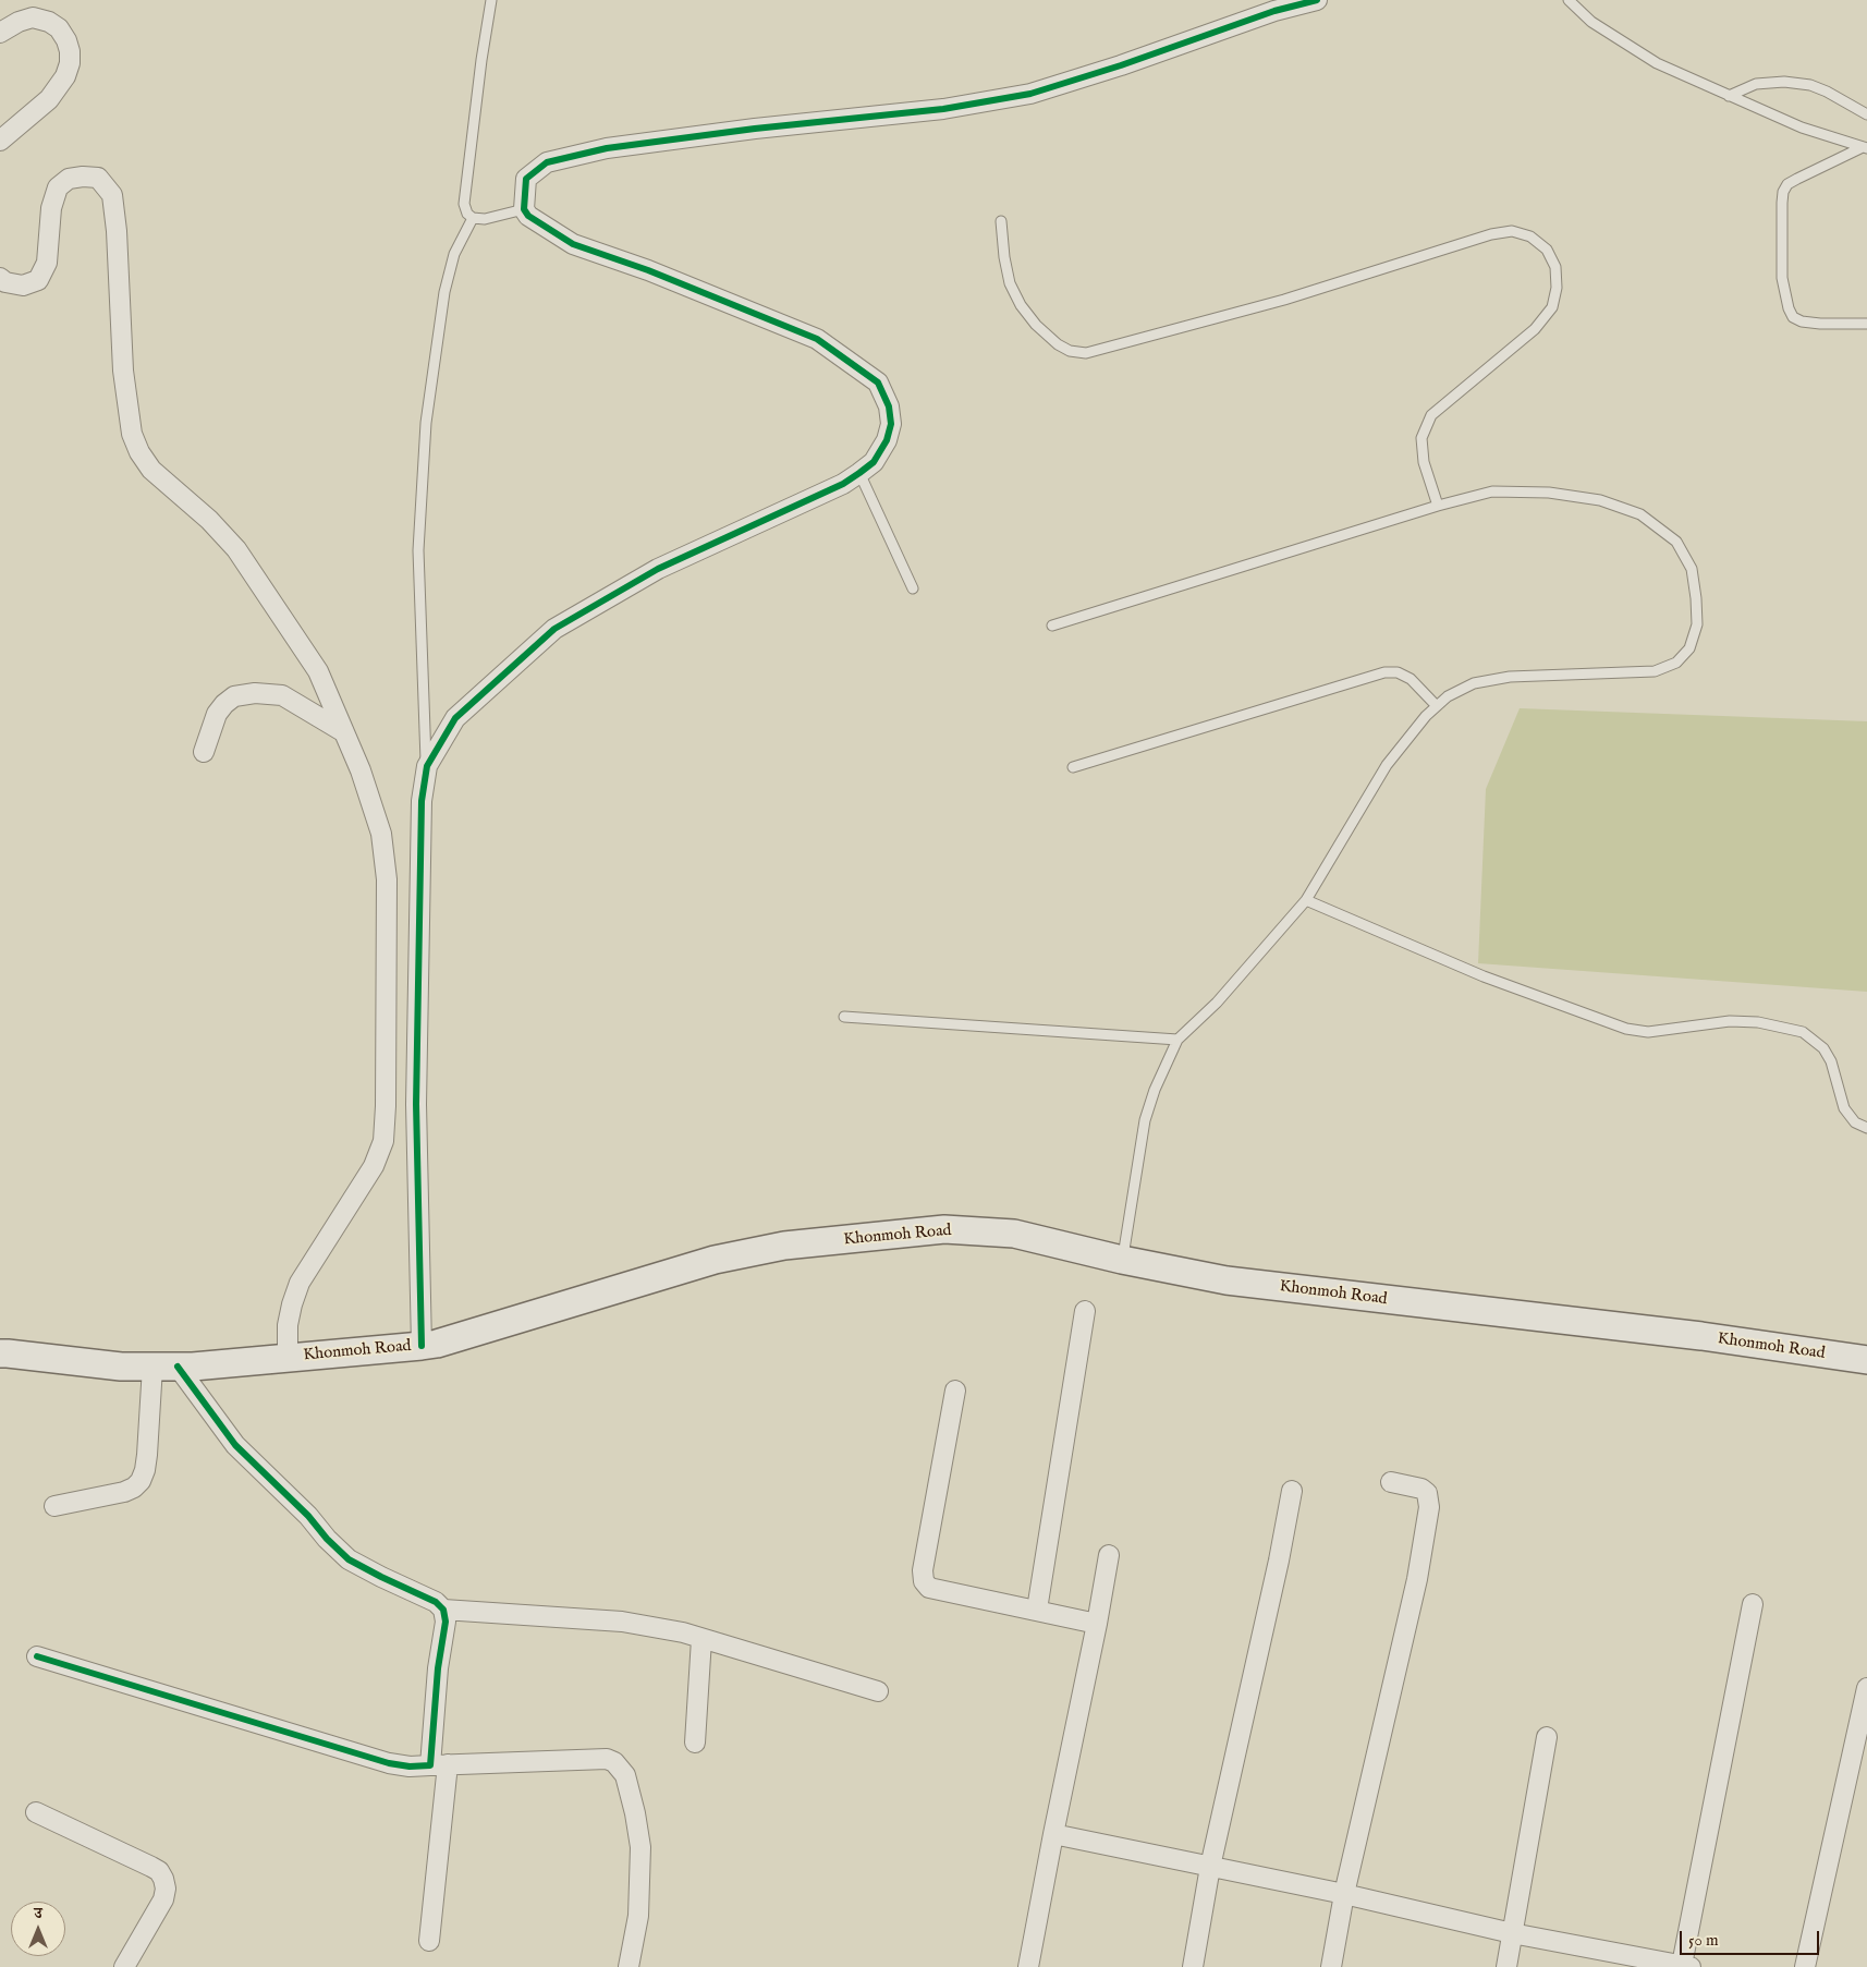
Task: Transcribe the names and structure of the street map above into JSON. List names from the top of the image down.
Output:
{
  "streets": {
    "main road": ["Khonmoh Road"]
  },
  "scale_bar": "50 m",
  "north": "top"
}
